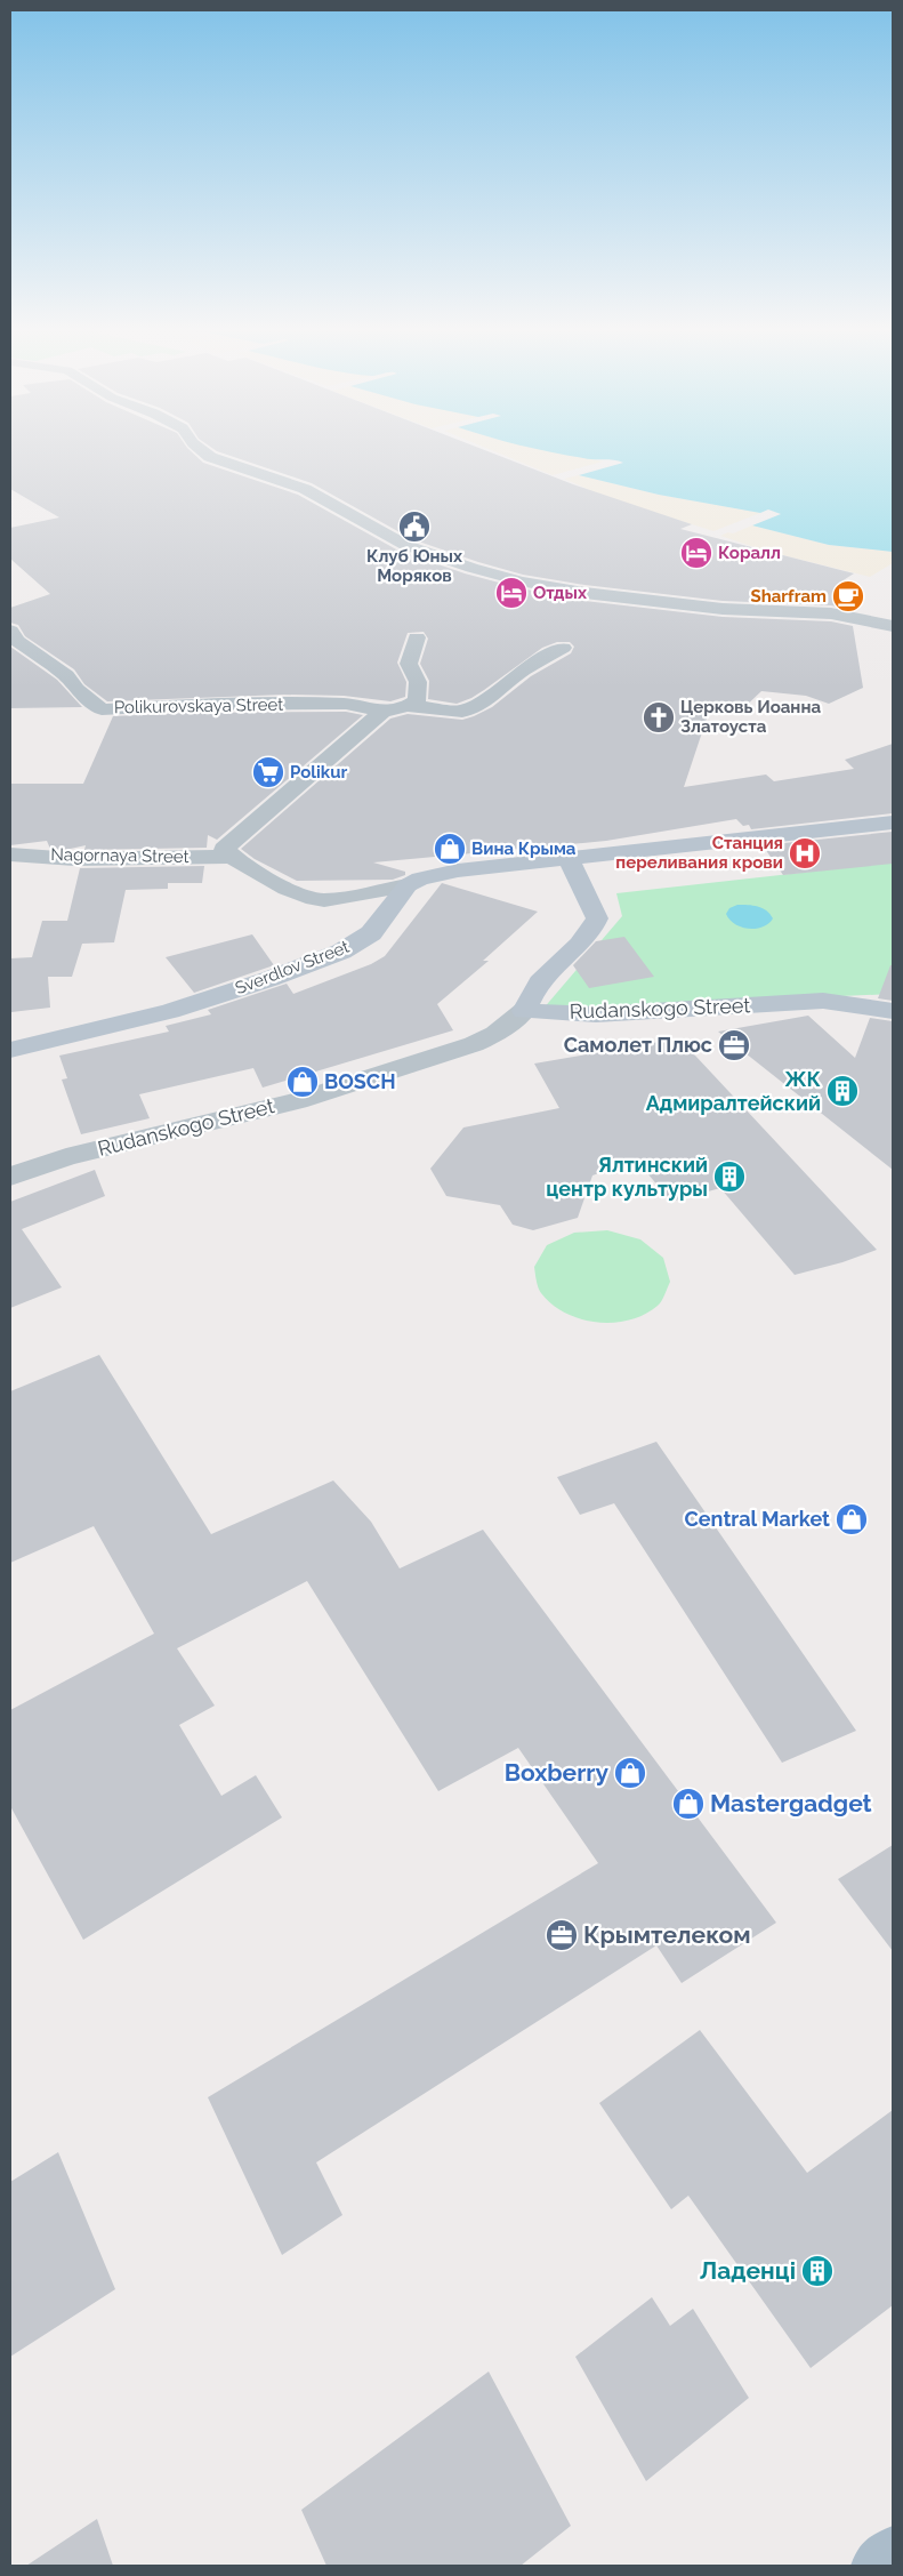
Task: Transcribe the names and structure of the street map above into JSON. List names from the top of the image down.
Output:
{
  "streets": {
    "main road": ["Sverdlov Street", "Rudanskogo Street"],
    "street": ["Polikurovskaya Street", "Nagornaya Street"]
  },
  "places": {
    "public building": ["Клуб Юных Моряков"],
    "hotel": ["Коралл", "Отдых"],
    "cafe": ["Sharfram"],
    "church": ["Церковь Иоанна Златоуста"],
    "supermarket": ["Polikur"],
    "shop": [
      "Вина Крыма",
      "BOSCH",
      "Central Market",
      "Boxberry",
      "Mastergadget"
    ],
    "hospital": ["Станция переливания крови"],
    "office": ["Самолет Плюс", "Крымтелеком"],
    "building": ["ЖК Адмиралтейский", "Ялтинский центр культуры", "Ладенці"]
  }
}
